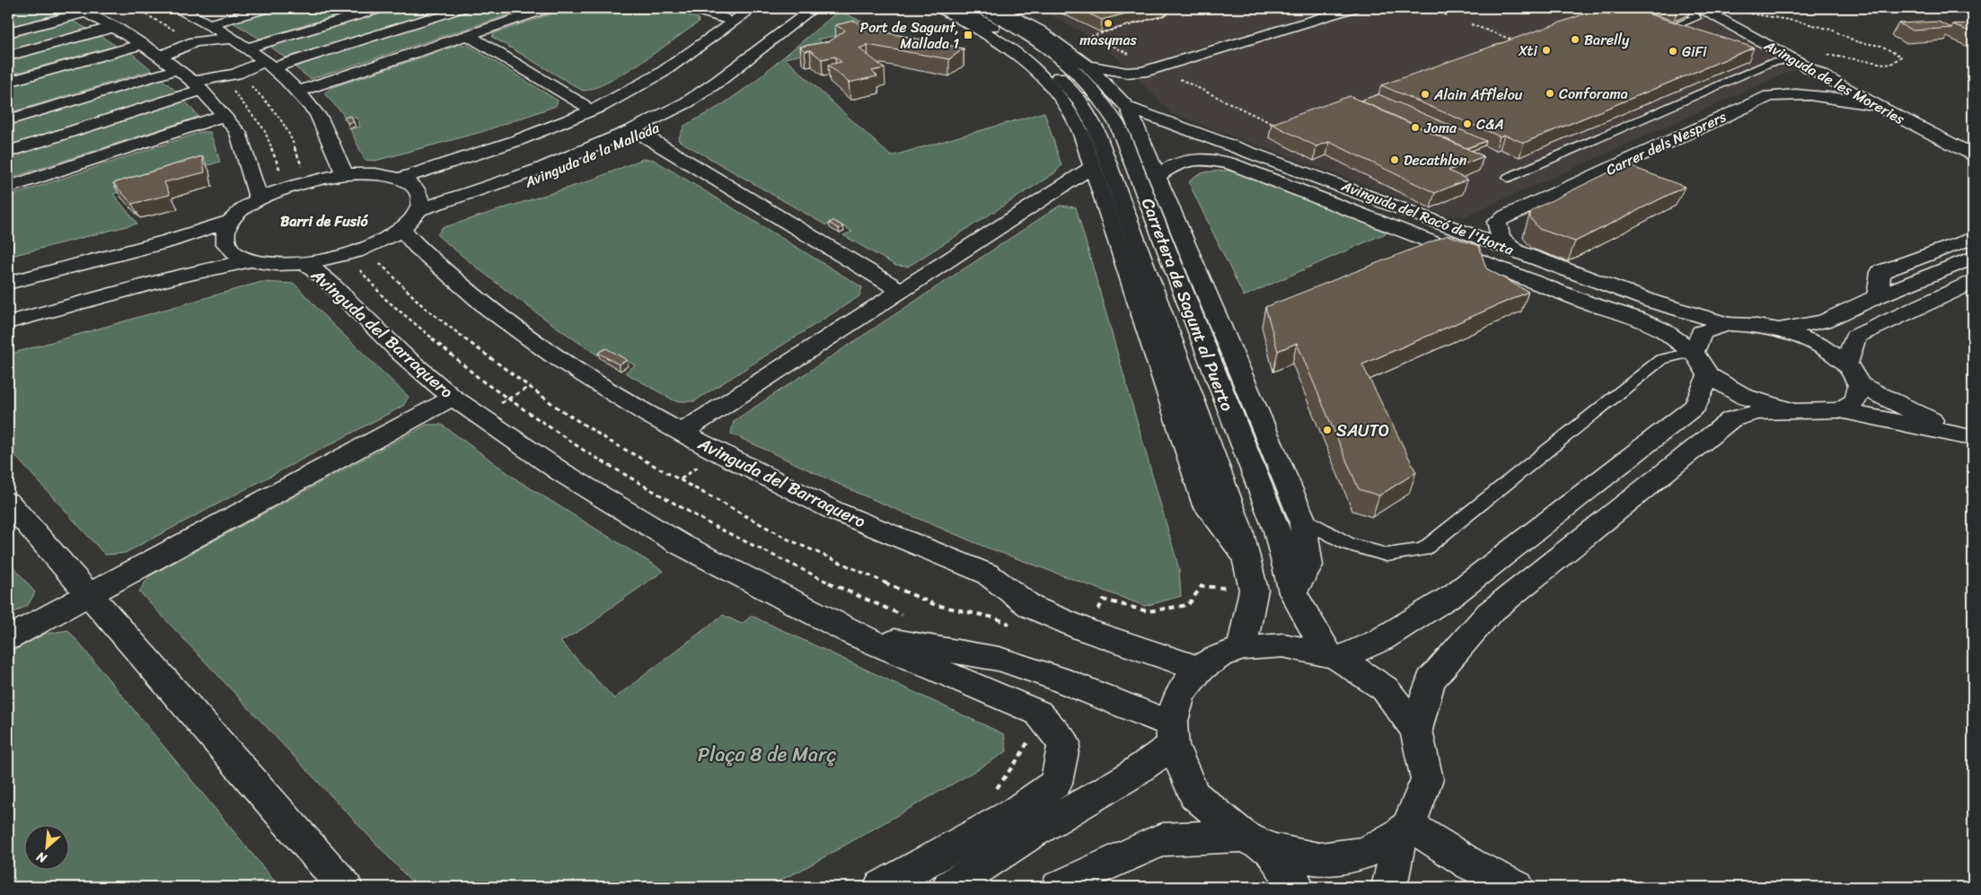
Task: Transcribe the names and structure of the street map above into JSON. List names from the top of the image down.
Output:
{
  "streets": {
    "street": [
      "Avinguda de les Moreries",
      "Carrer dels Nesprers",
      "Avinguda de la Mallada",
      "Avinguda del Racó de l'Horta",
      "Carretera de Sagunt al Puerto",
      "Avinguda del Barraquero"
    ]
  },
  "crossings": [
    ["Avinguda de les Moreries", "Carrer dels Nesprers"],
    ["Carrer dels Nesprers", "Avinguda del Racó de l'Horta"]
  ],
  "districts": ["Barri de Fusió"],
  "parks": ["Plaça 8 de Març"],
  "places": {
    "other": [
      "masymas",
      "Barelly",
      "Xti",
      "GiFi",
      "Conforama",
      "Alain Afflelou",
      "C&A",
      "Joma",
      "Decathlon",
      "SAUTO"
    ],
    "transit": ["Port de Sagunt, Mallada 1"]
  },
  "north": "bottom left"
}
